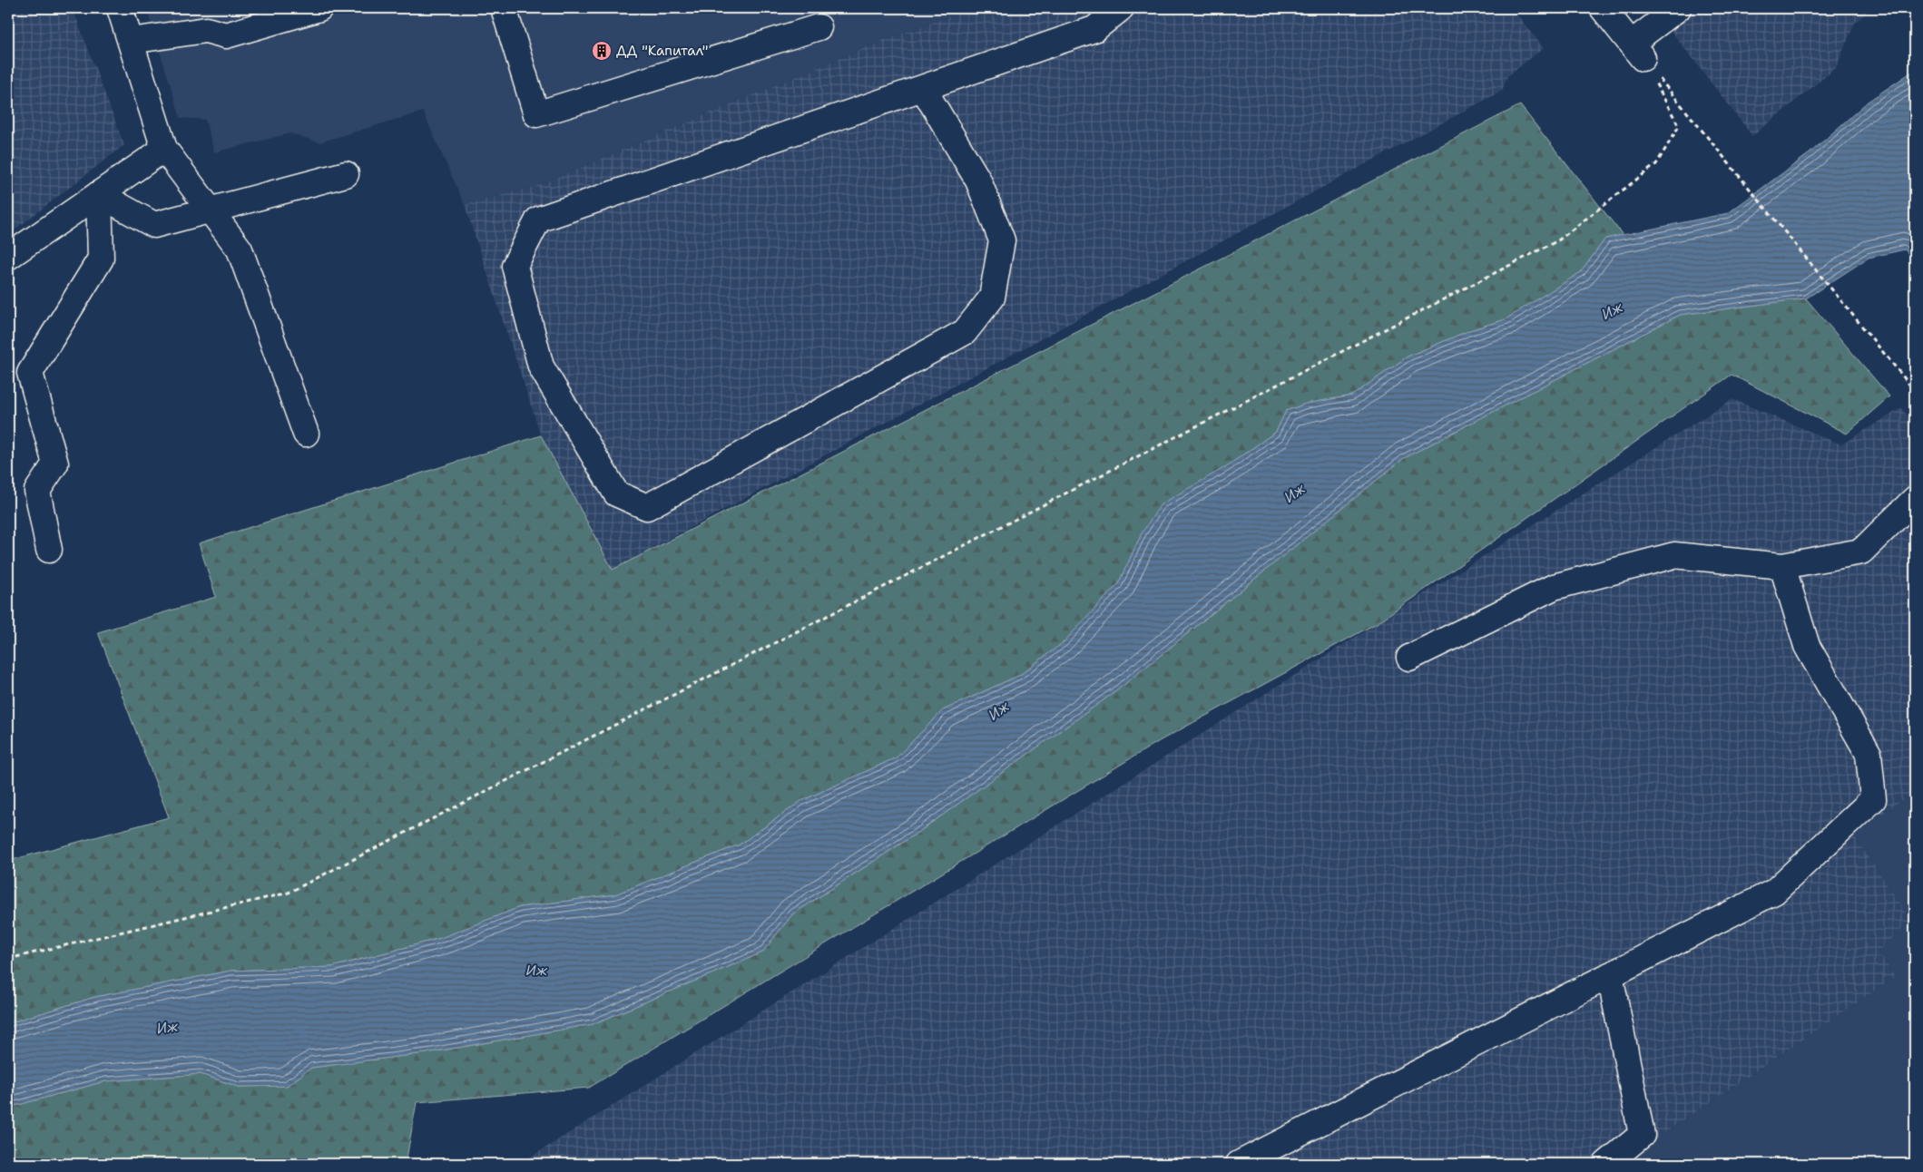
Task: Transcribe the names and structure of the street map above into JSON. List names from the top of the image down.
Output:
{
  "water": ["Иж"],
  "places": {
    "building": ["ДД \"Капитал\""]
  }
}
